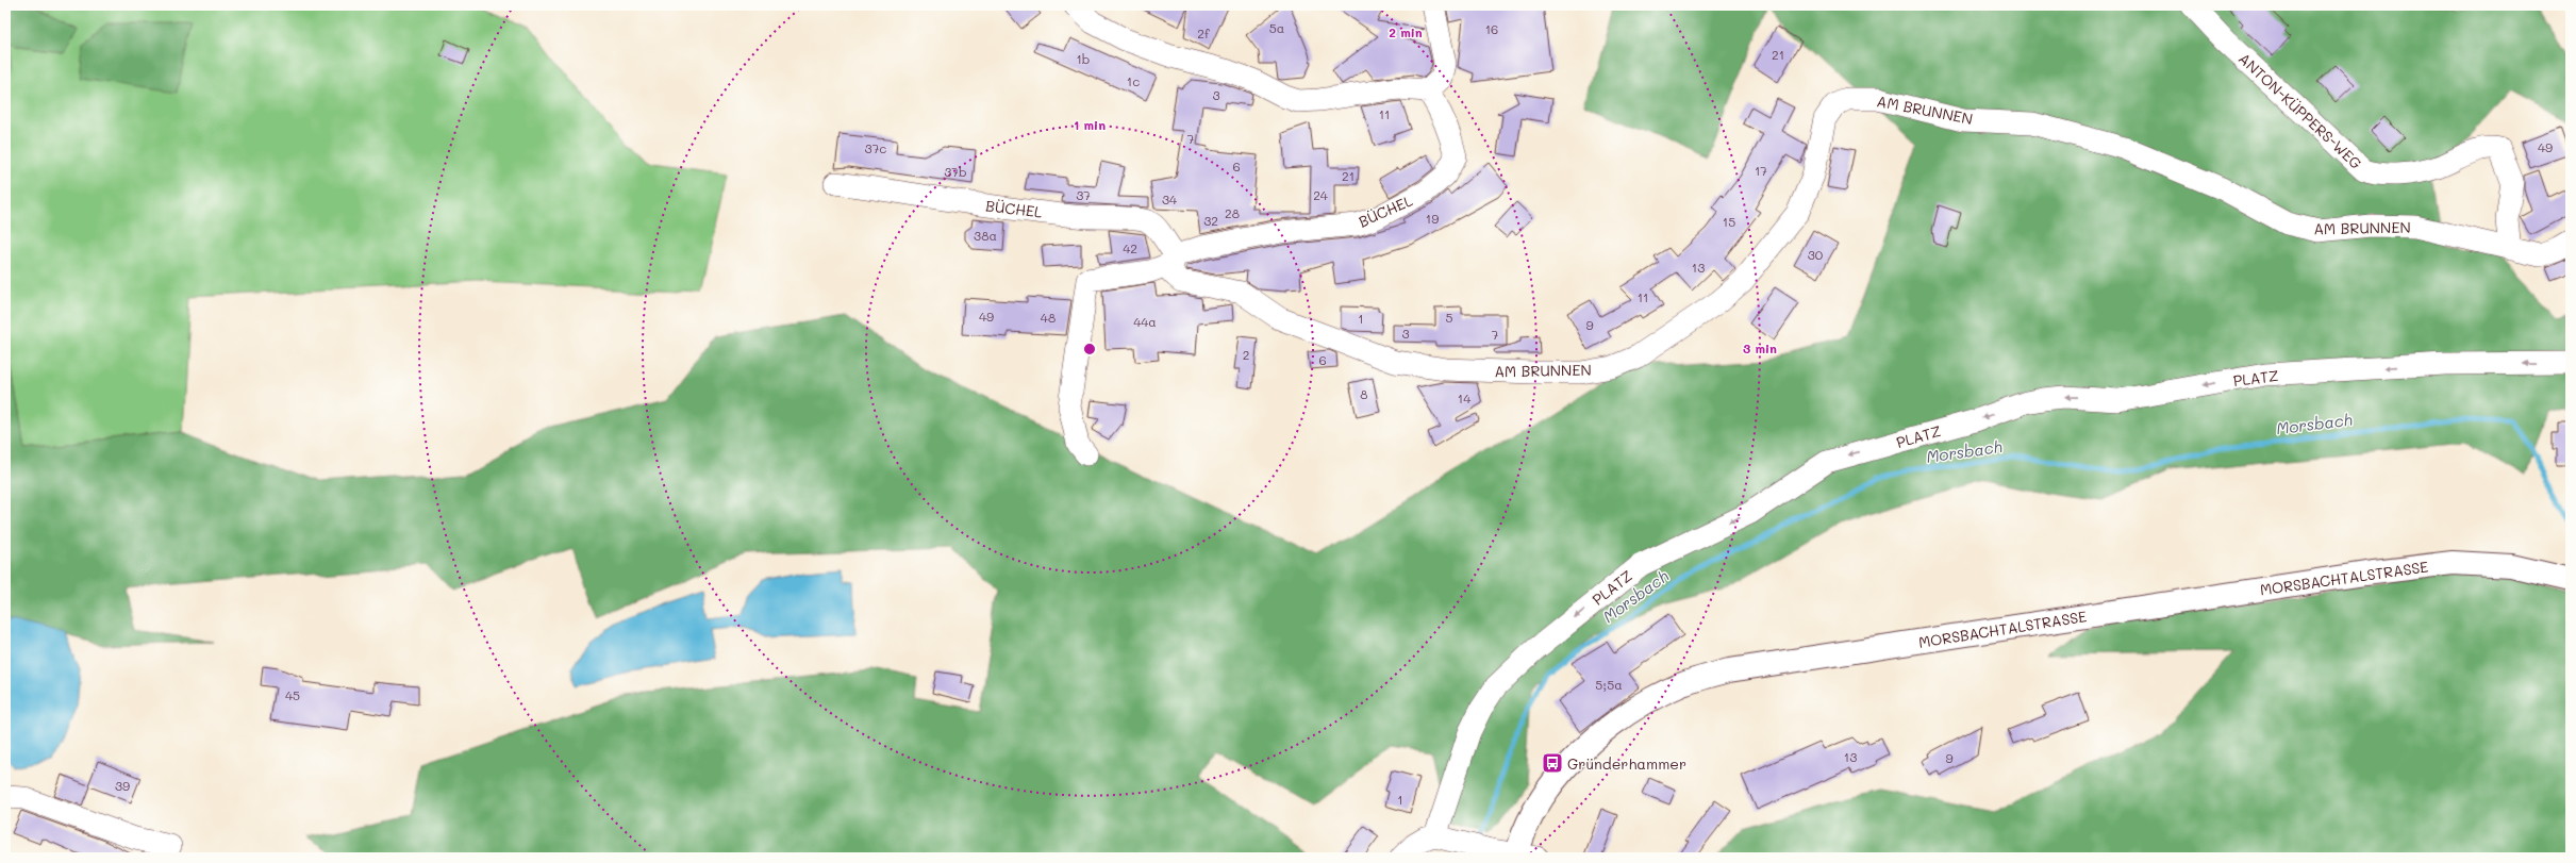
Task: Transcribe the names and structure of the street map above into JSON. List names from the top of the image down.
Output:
{
  "streets": {
    "main road": ["MORSBACHTALSTRASSE"],
    "street": [
      "AM BRUNNEN",
      "ANTON-KÜPPERS-WEG",
      "BÜCHEL",
      "PLATZ"
    ]
  },
  "crossings": [
    ["AM BRUNNEN", "ANTON-KÜPPERS-WEG"],
    ["AM BRUNNEN", "BÜCHEL"]
  ],
  "one_way": ["PLATZ"],
  "water": ["Morsbach"],
  "places": {
    "bus stop": ["Gründerhammer"]
  },
  "house_numbers": [
    "5a",
    "16",
    "2f",
    "21",
    "1b",
    "1c",
    "3",
    "11",
    "7",
    "49",
    "37c",
    "6",
    "17",
    "37b",
    "21",
    "37",
    "24",
    "34",
    "28",
    "19",
    "32",
    "15",
    "38a",
    "42",
    "30",
    "13",
    "11",
    "49",
    "48",
    "5",
    "1",
    "44a",
    "9",
    "3",
    "7",
    "2",
    "6",
    "8",
    "14",
    "5;5a",
    "45",
    "13",
    "9",
    "39",
    "1"
  ],
  "rings": ["2 min", "1 min", "3 min"]
}
